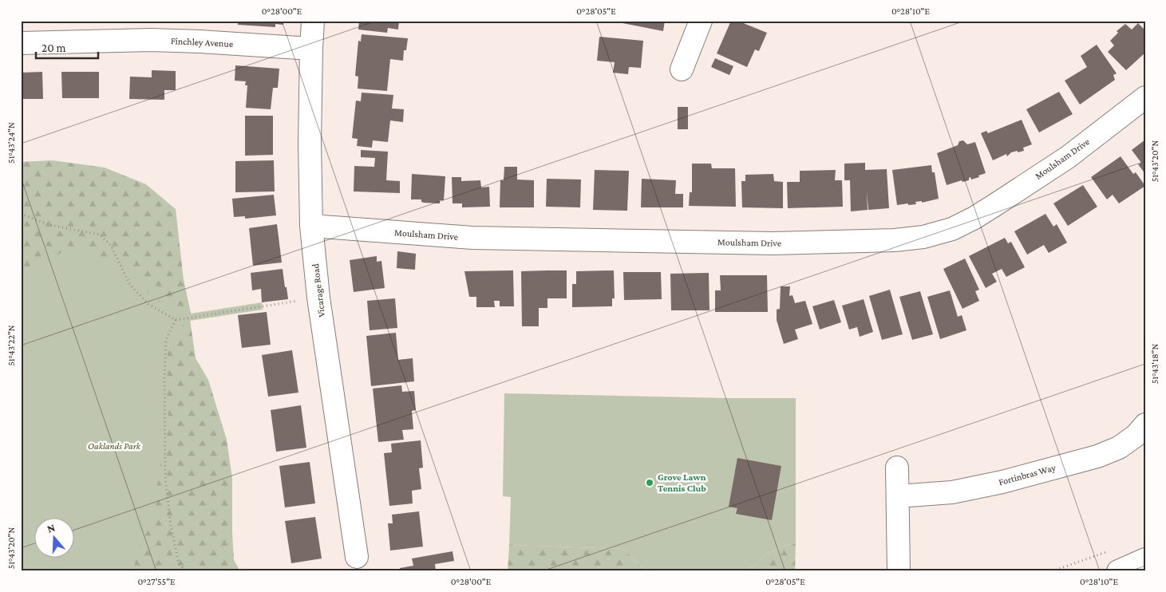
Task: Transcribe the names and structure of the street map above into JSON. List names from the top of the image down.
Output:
{
  "streets": {
    "street": [
      "Finchley Avenue",
      "Moulsham Drive",
      "Vicarage Road",
      "Fortinbras Way"
    ]
  },
  "crossings": [
    ["Finchley Avenue", "Vicarage Road"],
    ["Moulsham Drive", "Vicarage Road"]
  ],
  "parks": ["Oaklands Park"],
  "places": ["Grove Lawn Tennis Club"],
  "scale_bar": "20 m",
  "north": "top",
  "coordinates": [
    "0°28'00\"E",
    "0°28'05\"E",
    "0°28'10\"E",
    "51°43'24\"N",
    "51°43'20\"N",
    "51°43'22\"N",
    "51°43'18\"N",
    "0°27'55\"E"
  ]
}
